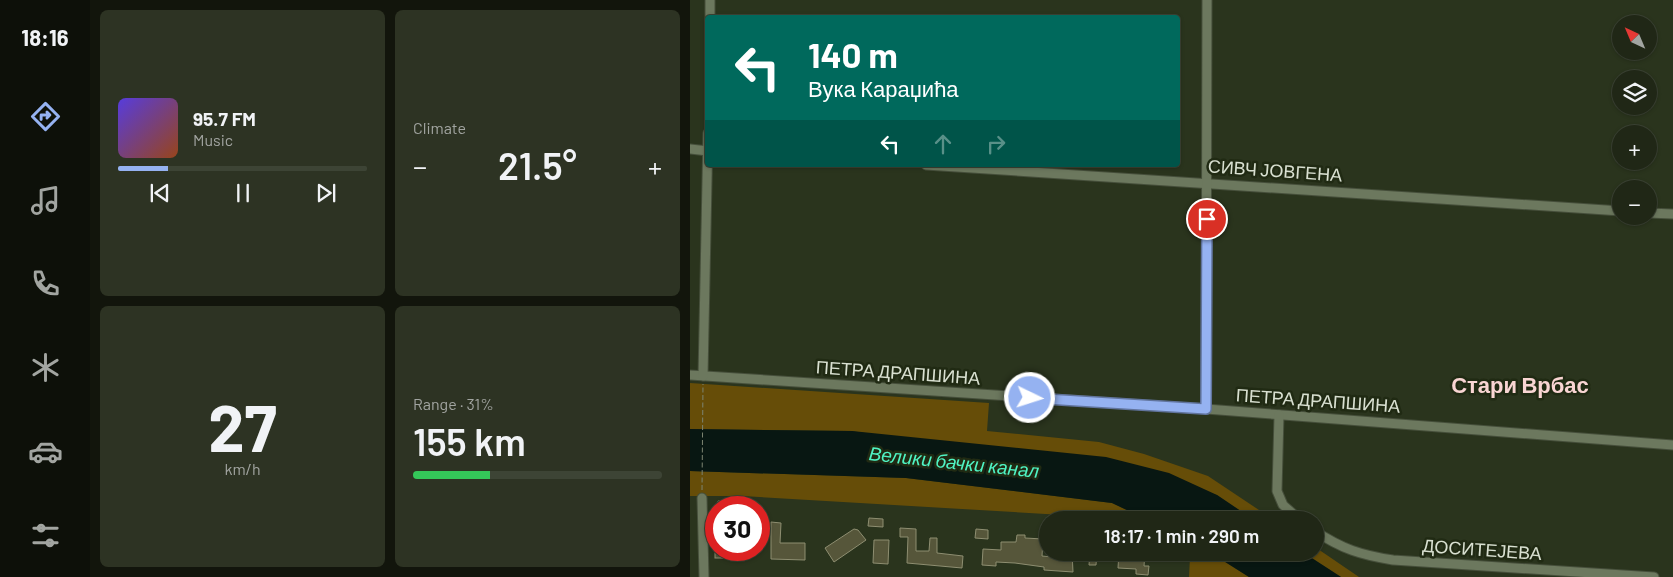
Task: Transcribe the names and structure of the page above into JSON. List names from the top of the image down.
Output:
{
  "streets": {
    "street": ["СИВЧ ЈОВГЕНА", "ПЕТРА ДРАПШИНА", "ДОСИТЕЈЕВА"]
  },
  "districts": ["Стари Врбас"],
  "water": ["Велики бачки канал"],
  "north": "top left",
  "page": {
    "tabs": "18:16",
    "tile": [
      "Climate",
      ["27", "km/h"],
      ["Range · 31%", "155 km"]
    ],
    "map_buttons": ["+", "−"],
    "turn": ["140 m", "Вука Караџића"],
    "song": ["95.7 FM", "Music"],
    "heat": ["−", "21.5°", "+"],
    "limit": "30",
    "trip": "18:17 · 1 min · 290 m"
  }
}
